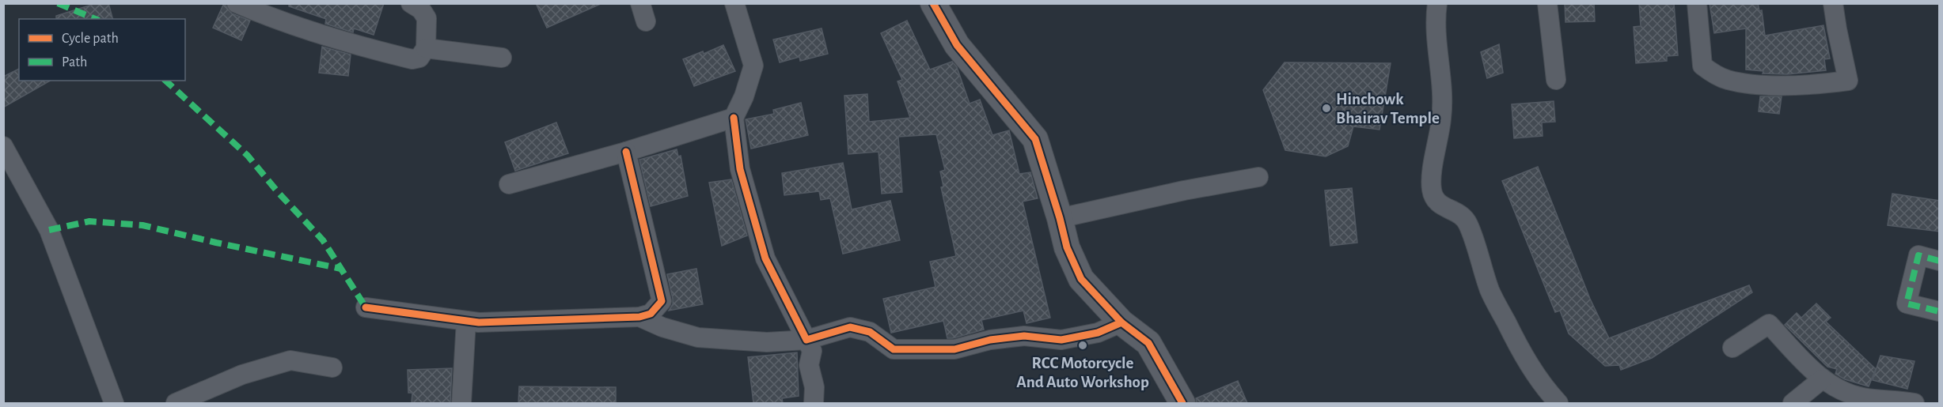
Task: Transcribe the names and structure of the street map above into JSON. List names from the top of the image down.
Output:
{
  "places": ["Hinchowk Bhairav Temple", "RCC Motorcycle And Auto Workshop"],
  "legend": ["Cycle path", "Path"]
}
